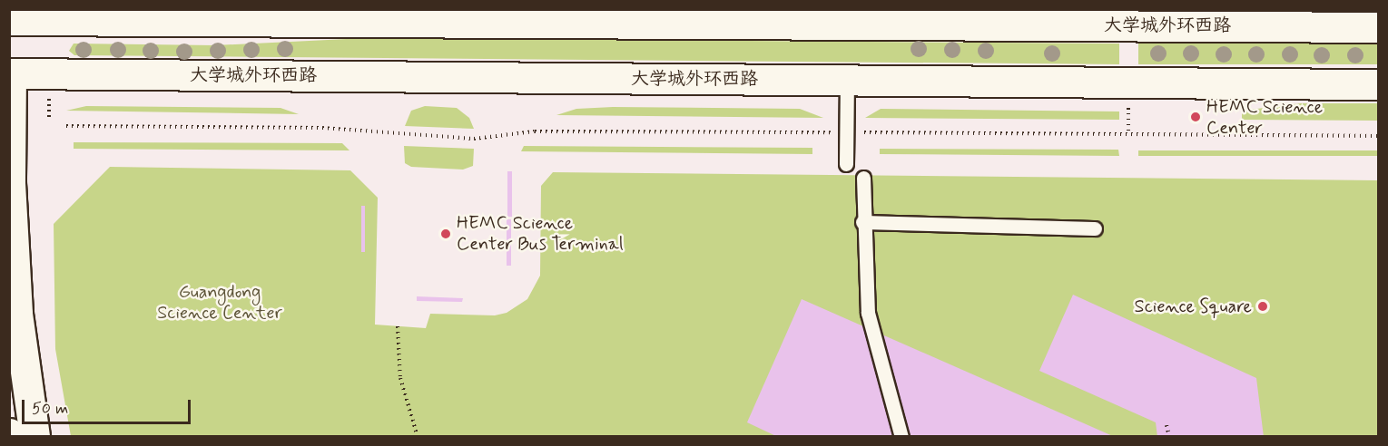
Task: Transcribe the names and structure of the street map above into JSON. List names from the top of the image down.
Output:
{
  "streets": {
    "main road": ["大学城外环西路"]
  },
  "parks": ["Guangdong Science Center"],
  "places": ["HEMC Science Center", "HEMC Science Center Bus Terminal", "Science Square"],
  "scale_bar": "50 m"
}
